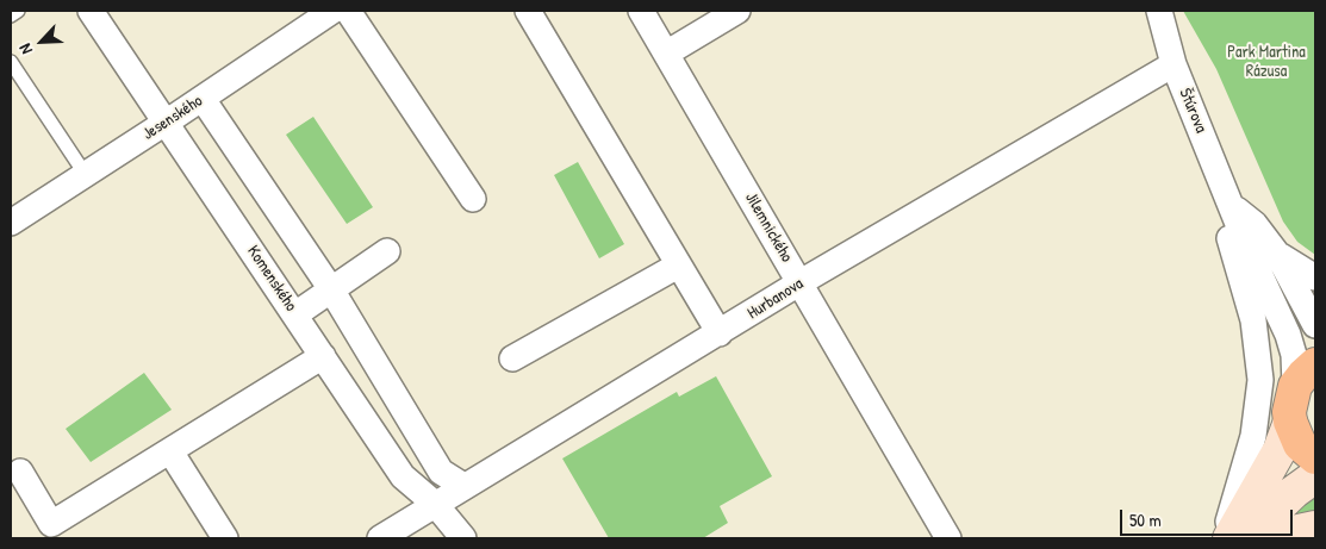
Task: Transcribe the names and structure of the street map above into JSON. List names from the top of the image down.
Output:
{
  "streets": {
    "street": [
      "Štúrova",
      "Jesenského",
      "Jilemnického",
      "Komenského",
      "Hurbanova"
    ]
  },
  "crossings": [
    ["Štúrova", "Hurbanova"],
    ["Jesenského", "Komenského"],
    ["Jilemnického", "Hurbanova"],
    ["Komenského", "Hurbanova"]
  ],
  "parks": ["Park Martina Rázusa"],
  "scale_bar": "50 m",
  "north": "bottom left"
}
